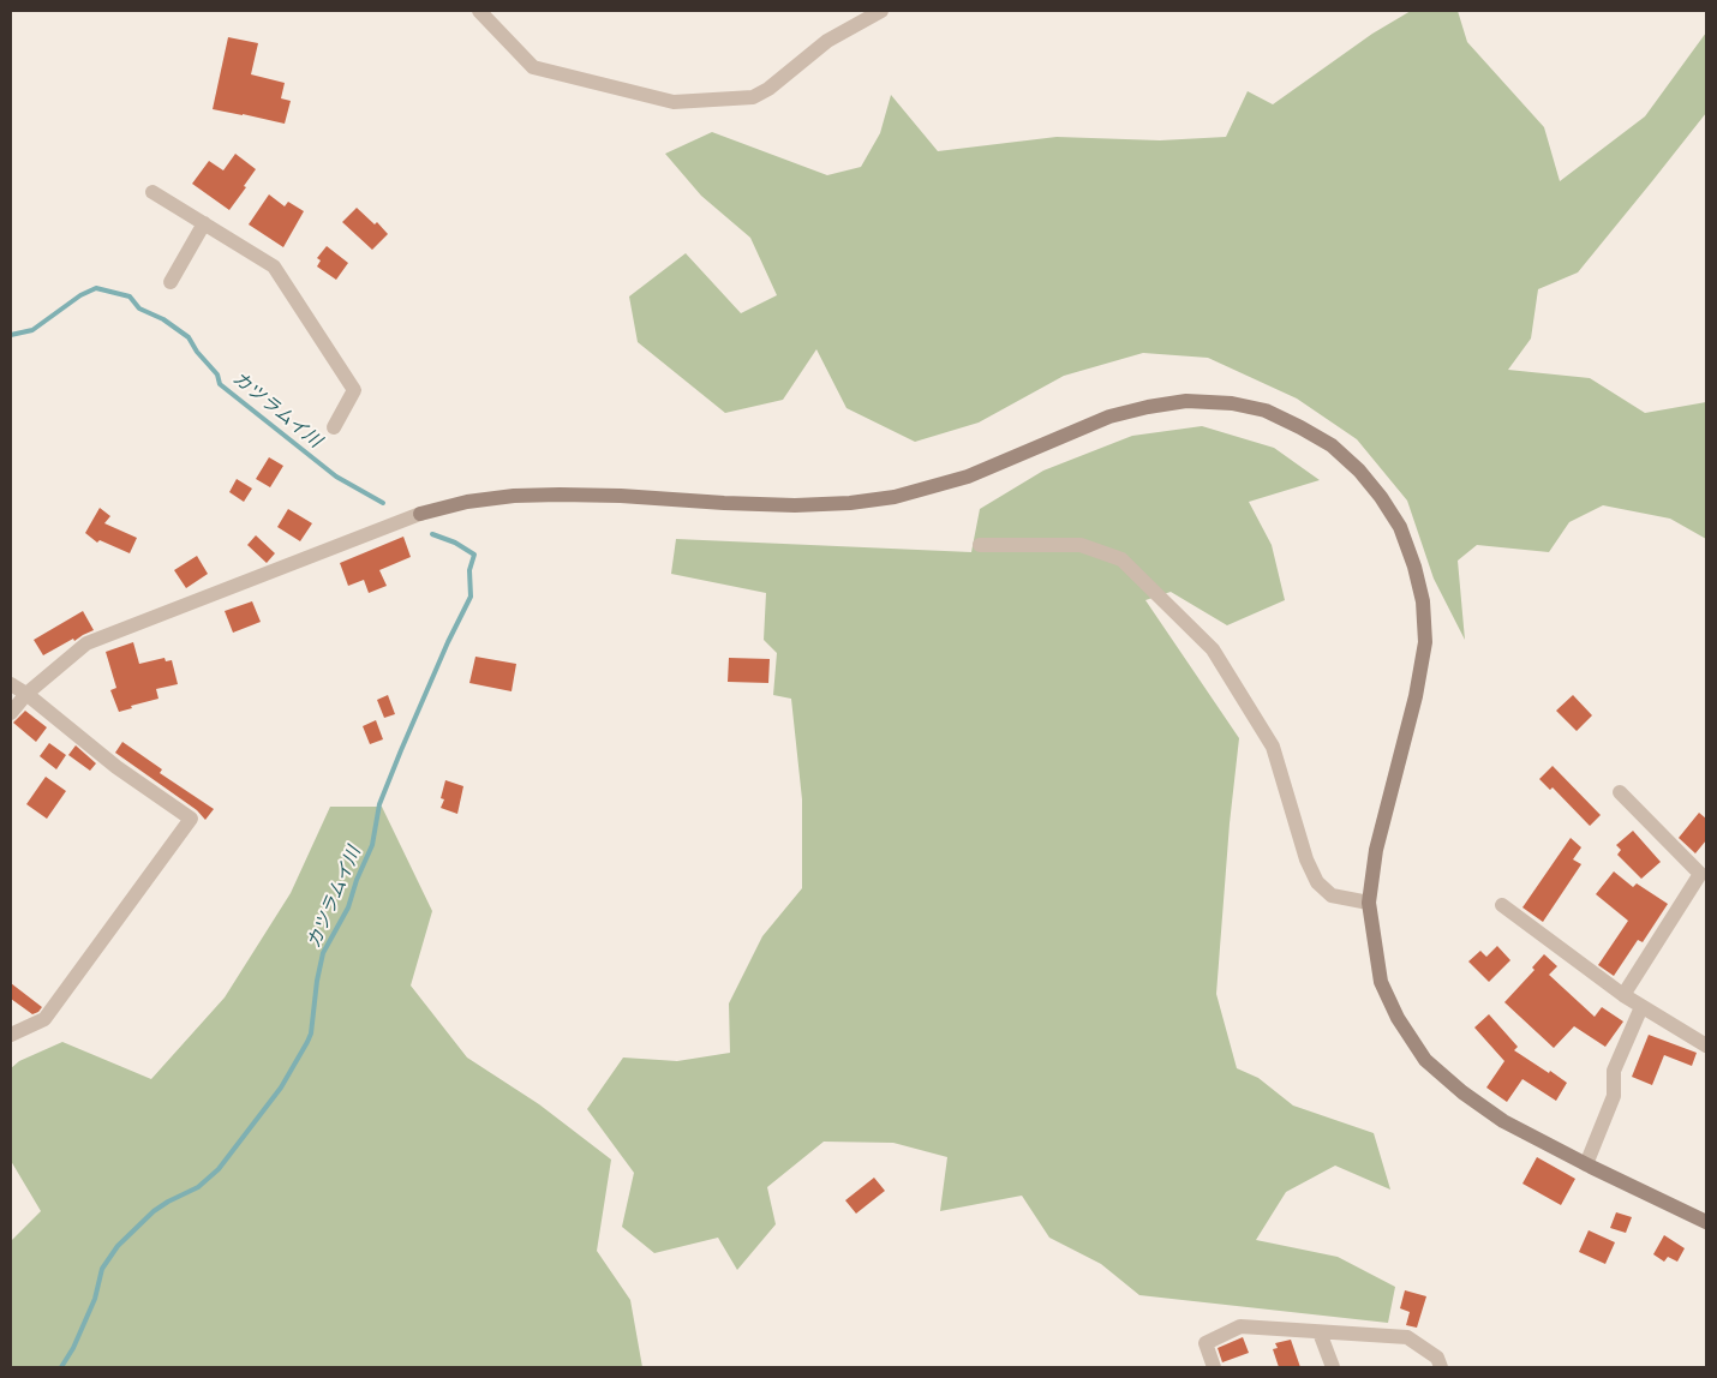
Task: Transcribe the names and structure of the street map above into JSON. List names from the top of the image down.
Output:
{
  "water": ["カツラムイ川"]
}
